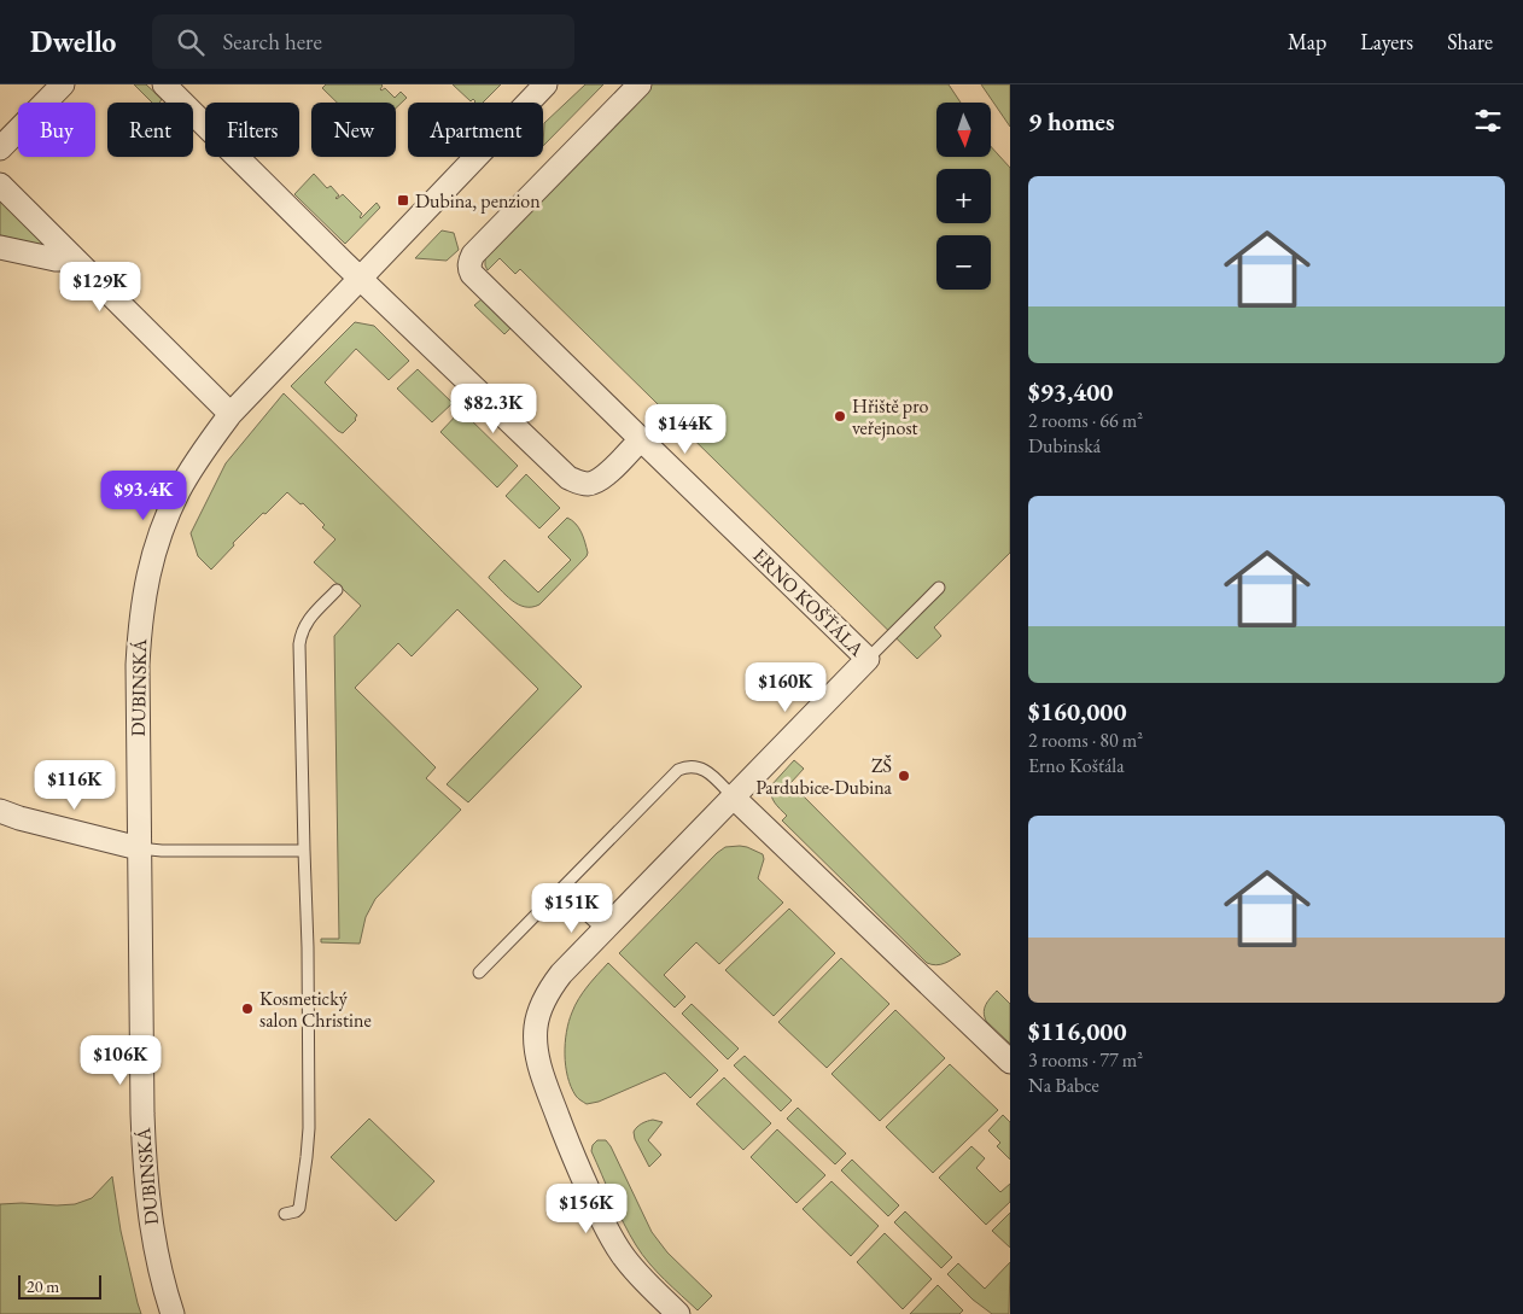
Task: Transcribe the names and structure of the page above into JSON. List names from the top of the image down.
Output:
{
  "streets": {
    "street": ["ERNO KOŠŤÁLA", "DUBINSKÁ"]
  },
  "places": {
    "transit": ["Dubina, penzion"],
    "other": ["Hřiště pro veřejnost", "ZŠ Pardubice-Dubina", "Kosmetický salon Christine"]
  },
  "scale_bar": "20 m",
  "north": "bottom",
  "page": {
    "header": "Dwello",
    "search": "Search here",
    "nav": ["Map", "Layers", "Share"],
    "heading": "9 homes",
    "map_buttons": ["+", "−"],
    "chip": [
      "Buy",
      "Rent",
      "Filters",
      "New",
      "Apartment"
    ],
    "list": [
      {
        "name": "$93,400",
        "note": "2 rooms · 66 m² · Dubinská"
      },
      {
        "name": "$160,000",
        "note": "2 rooms · 80 m² · Erno Košťála"
      },
      {
        "name": "$116,000",
        "note": "3 rooms · 77 m² · Na Babce"
      }
    ],
    "price": [
      "$129K",
      "$82.3K",
      "$144K",
      "$93.4K",
      "$160K",
      "$116K",
      "$151K",
      "$106K",
      "$156K"
    ],
    "scale": "20 m"
  }
}
